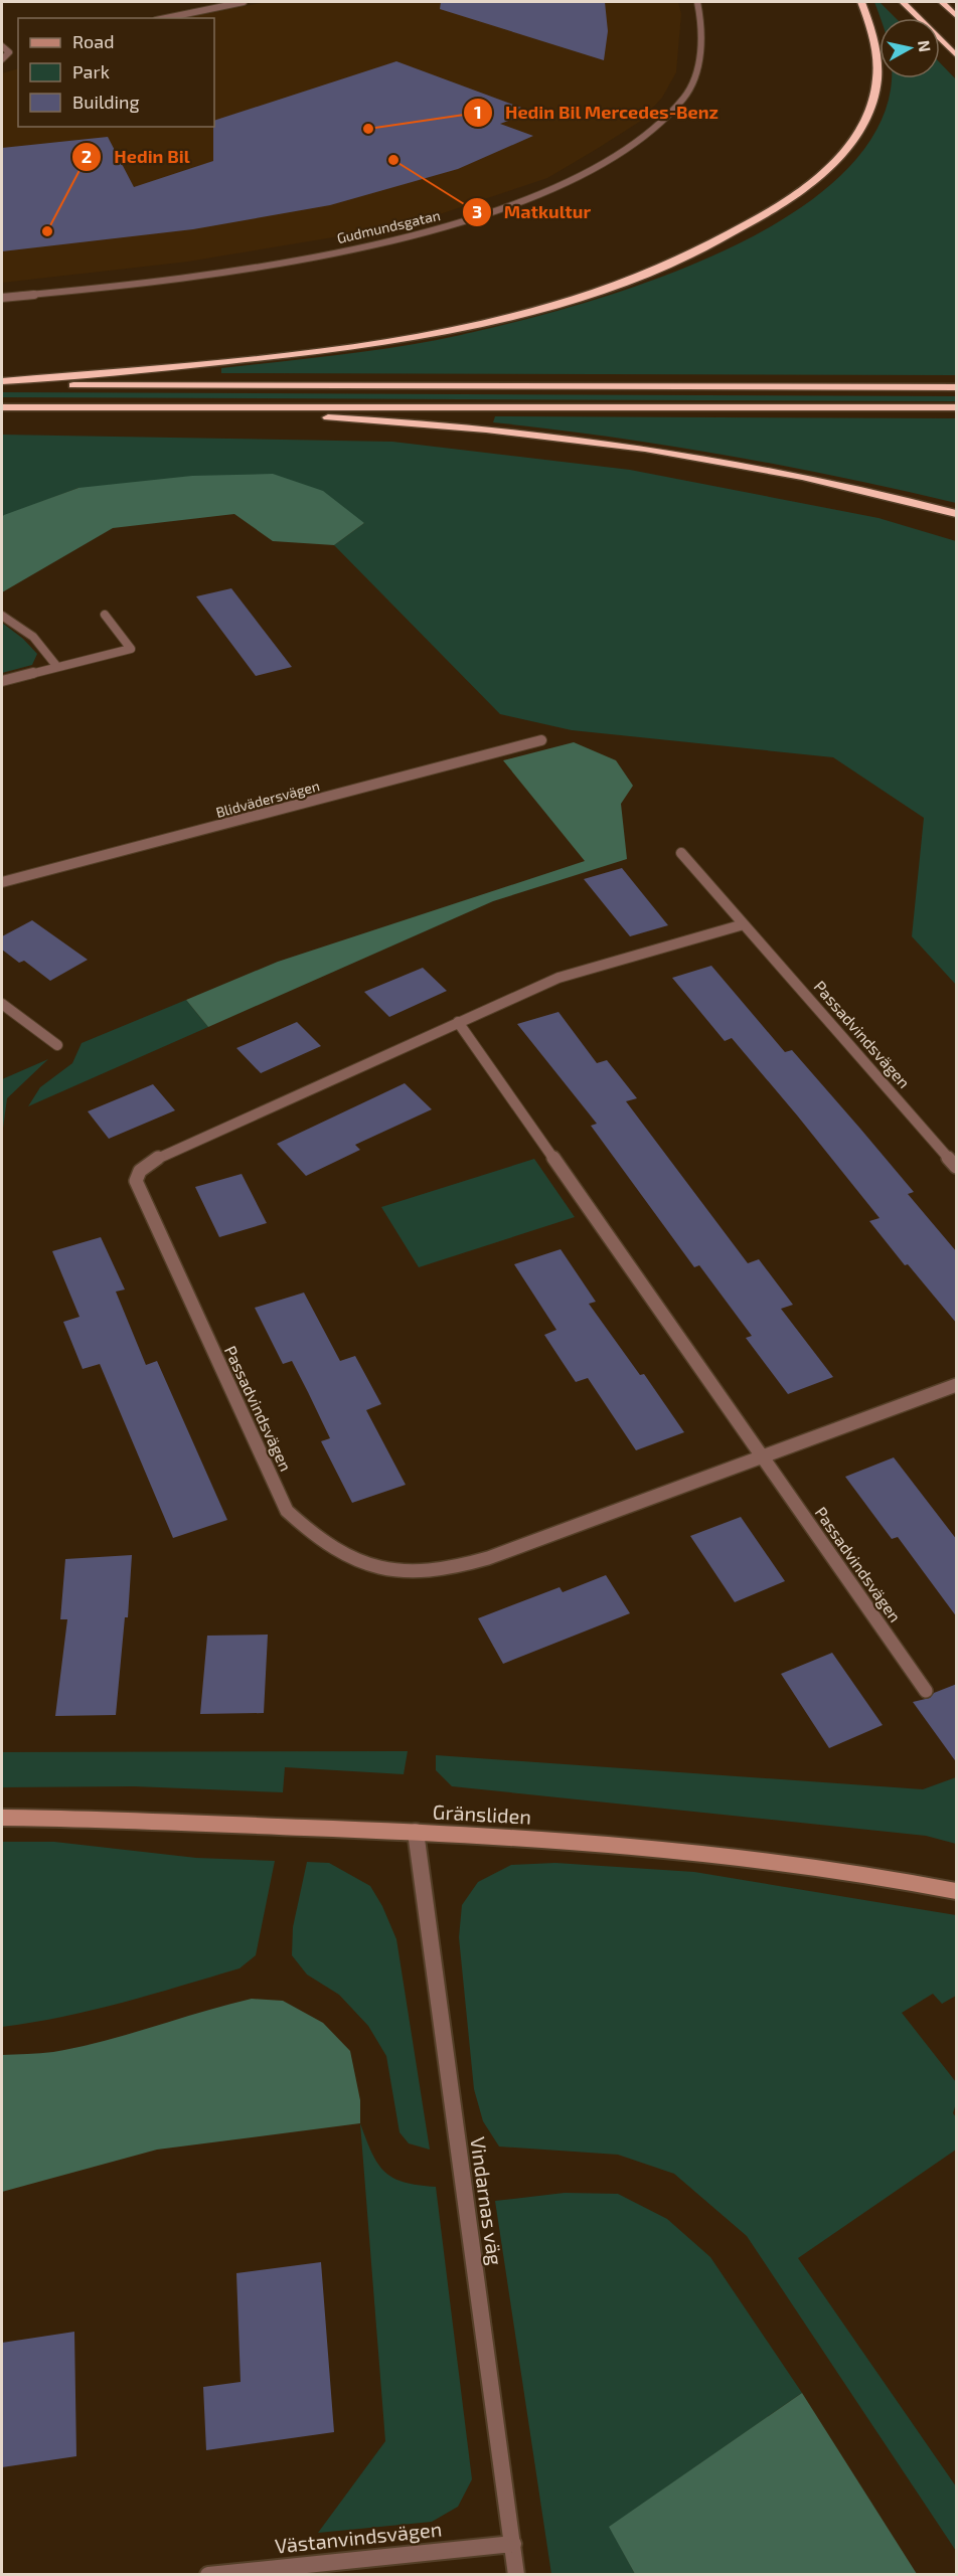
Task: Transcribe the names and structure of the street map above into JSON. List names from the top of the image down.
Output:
{
  "streets": {
    "street": [
      "Gudmundsgatan",
      "Blidvädersvägen",
      "Passadvindsvägen",
      "Gränsliden",
      "Vindarnas väg",
      "Västanvindsvägen"
    ]
  },
  "crossings": [
    ["Gränsliden", "Vindarnas väg"],
    ["Vindarnas väg", "Västanvindsvägen"]
  ],
  "places": ["Hedin Bil Mercedes-Benz", "Matkultur", "Hedin Bil"],
  "legend": ["Road", "Park", "Building"],
  "north": "right"
}
